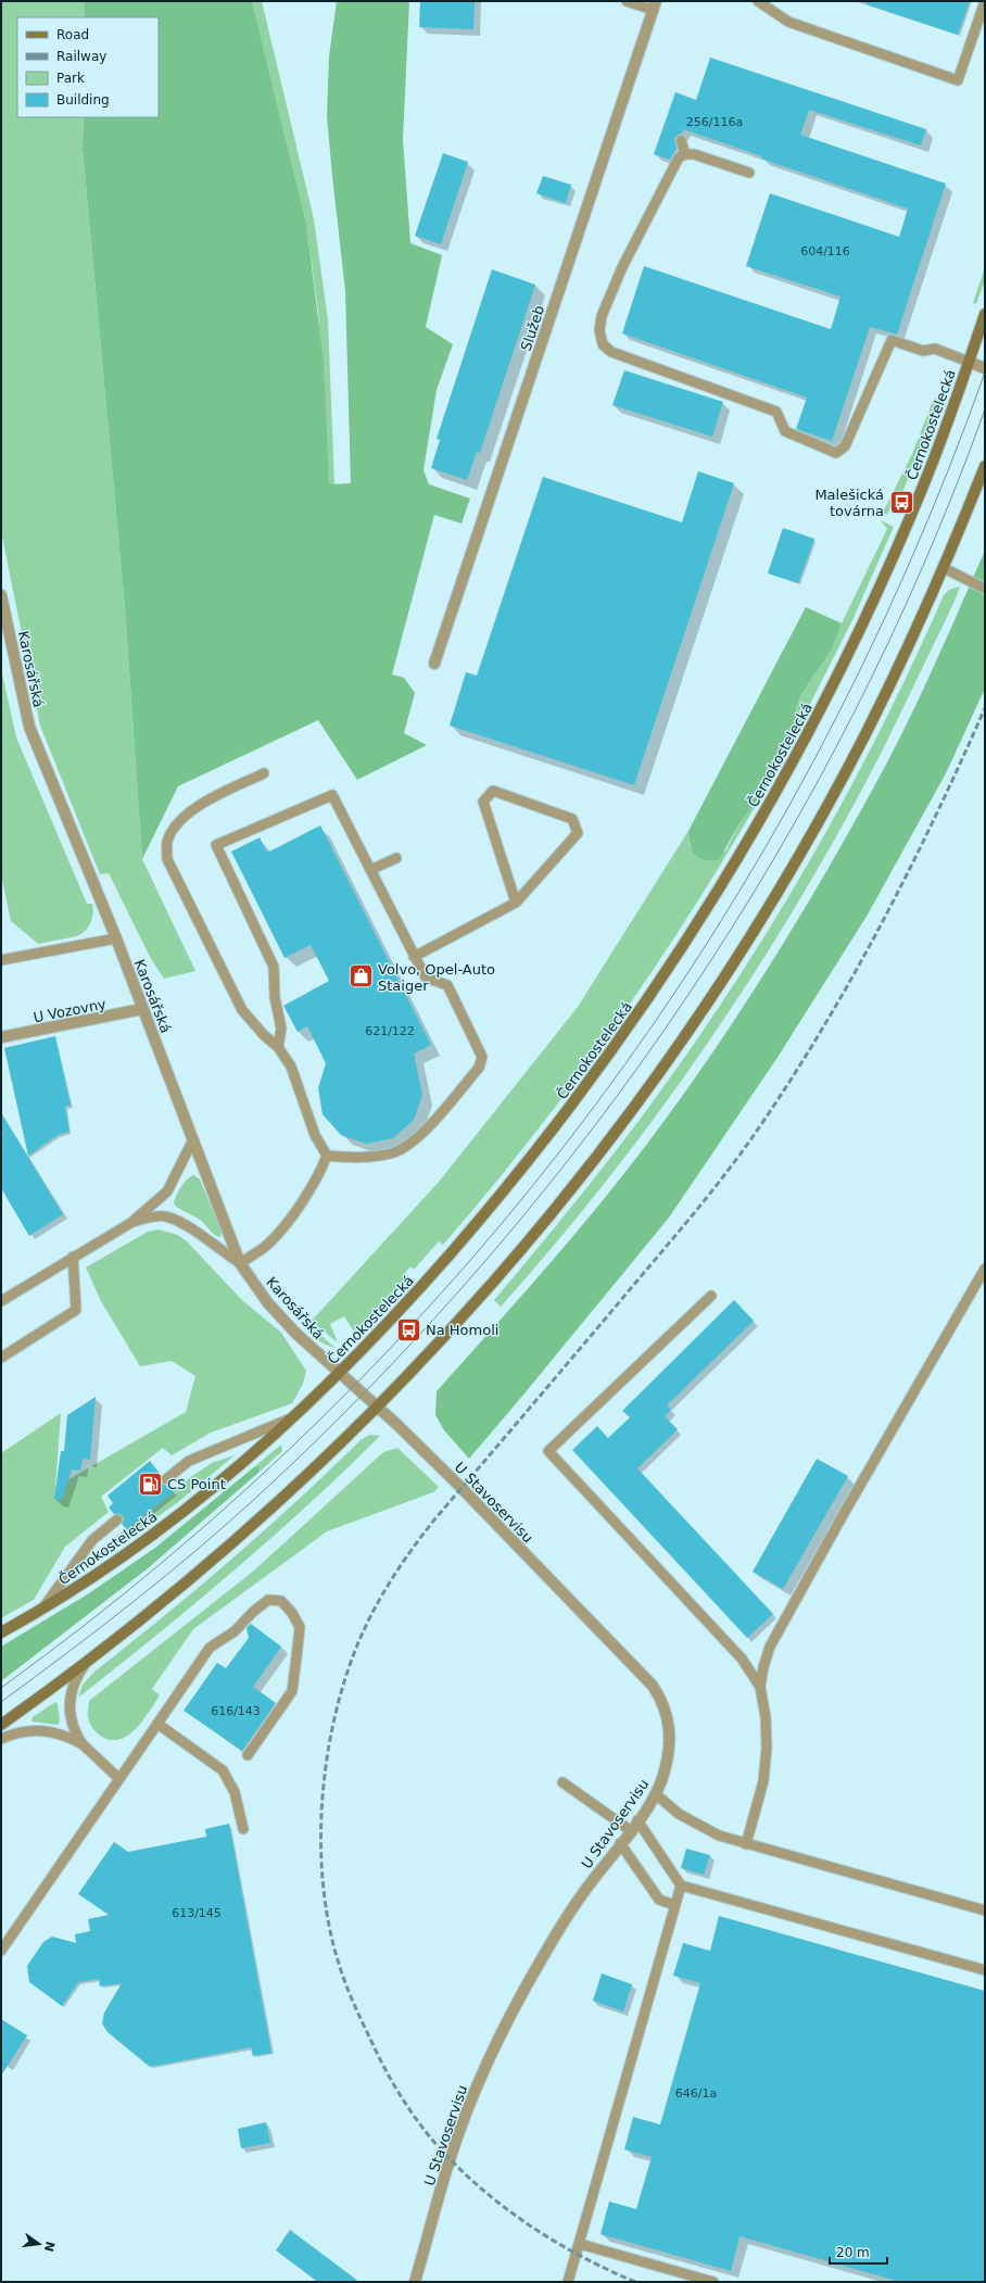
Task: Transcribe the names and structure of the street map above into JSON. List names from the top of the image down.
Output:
{
  "streets": {
    "main road": ["Černokostelecká"],
    "street": [
      "Služeb",
      "Karosářská",
      "U Vozovny",
      "U Stavoservisu"
    ]
  },
  "crossings": [
    ["Černokostelecká", "Karosářská"],
    ["Černokostelecká", "U Stavoservisu"],
    ["Karosářská", "U Vozovny"],
    ["Karosářská", "U Stavoservisu"]
  ],
  "places": {
    "bus stop": ["Malešická továrna", "Na Homoli"],
    "shop": ["Volvo, Opel-Auto Staiger"],
    "fuel station": ["CS Point"]
  },
  "house_numbers": [
    "256/116a",
    "604/116",
    "621/122",
    "616/143",
    "613/145",
    "646/1a"
  ],
  "legend": [
    "Road",
    "Railway",
    "Park",
    "Building"
  ],
  "scale_bar": "20 m",
  "north": "right"
}
